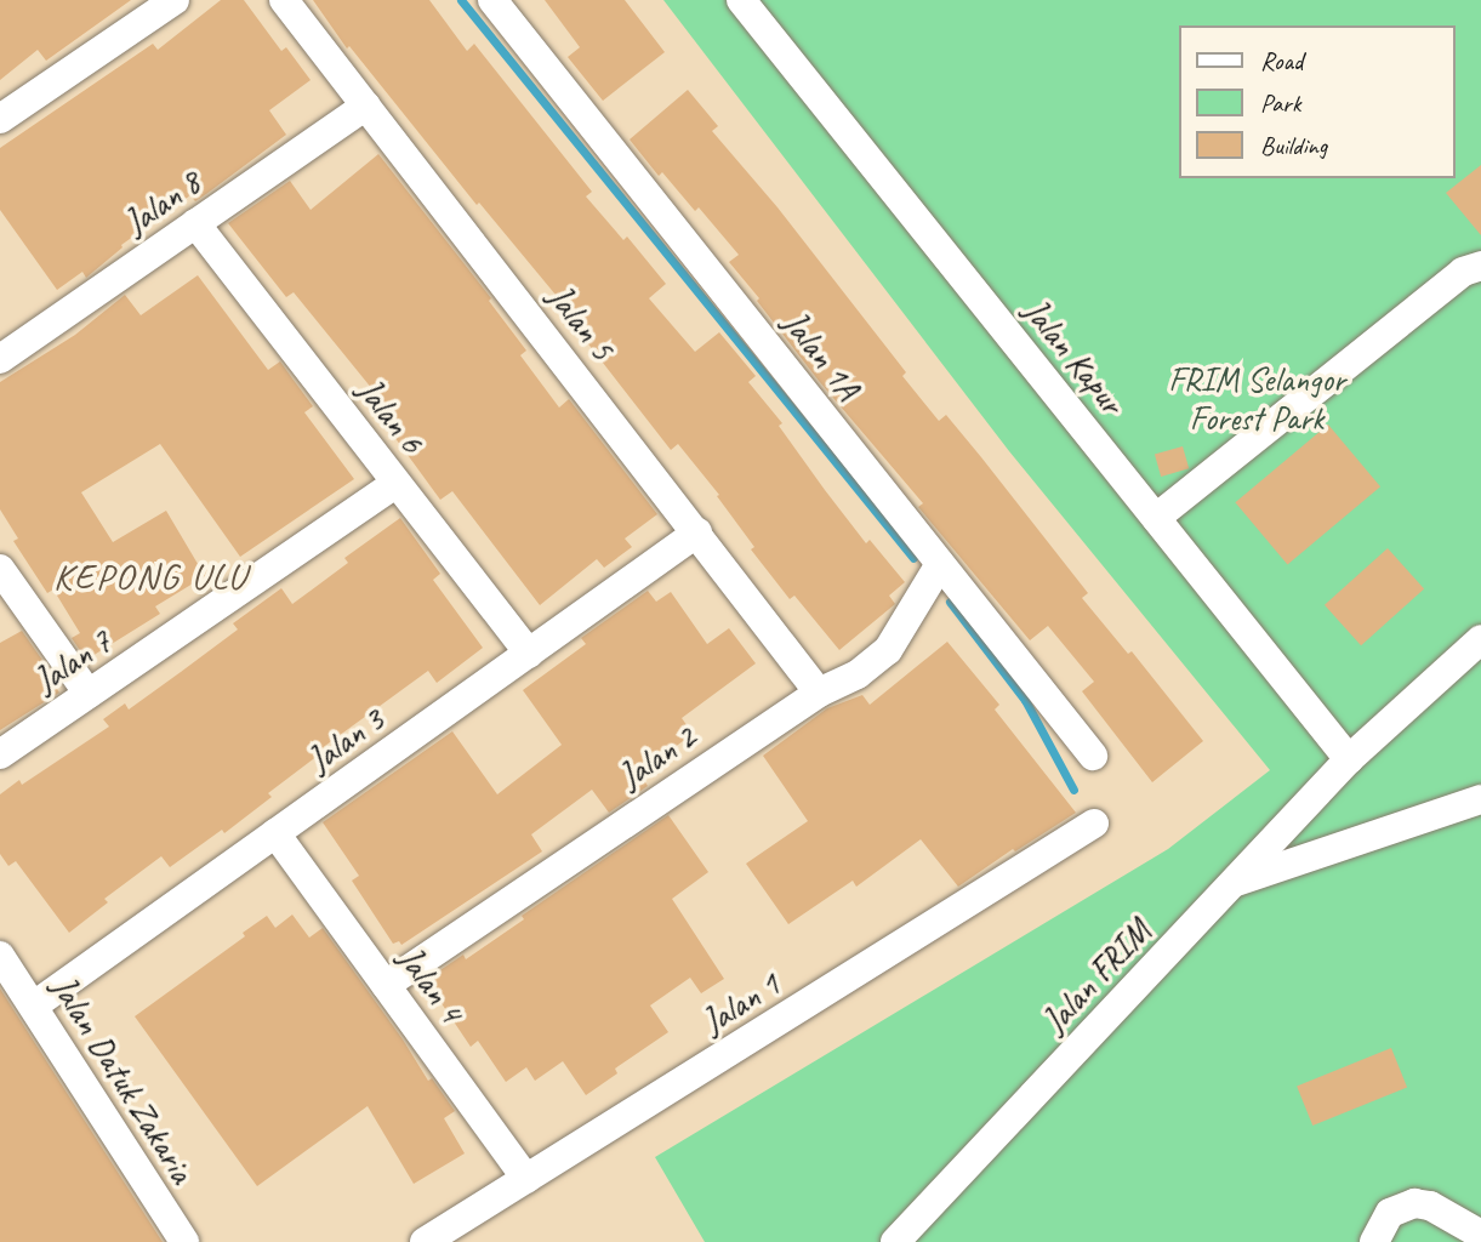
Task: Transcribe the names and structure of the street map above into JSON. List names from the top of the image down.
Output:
{
  "streets": {
    "street": [
      "Jalan 8",
      "Jalan 5",
      "Jalan 1A",
      "Jalan Kapur",
      "Jalan 6",
      "Jalan 7",
      "Jalan 3",
      "Jalan 2",
      "Jalan FRIM",
      "Jalan 4",
      "Jalan 1",
      "Jalan Datuk Zakaria"
    ]
  },
  "crossings": [
    ["Jalan 8", "Jalan 5"],
    ["Jalan 8", "Jalan 6"],
    ["Jalan 5", "Jalan 3"],
    ["Jalan 5", "Jalan 2"],
    ["Jalan 1A", "Jalan 2"],
    ["Jalan Kapur", "Jalan FRIM"],
    ["Jalan 6", "Jalan 7"],
    ["Jalan 6", "Jalan 3"],
    ["Jalan 3", "Jalan 4"],
    ["Jalan 3", "Jalan Datuk Zakaria"],
    ["Jalan 2", "Jalan 4"],
    ["Jalan 4", "Jalan 1"]
  ],
  "districts": ["KEPONG ULU"],
  "parks": ["FRIM Selangor Forest Park"],
  "legend": ["Road", "Park", "Building"]
}
